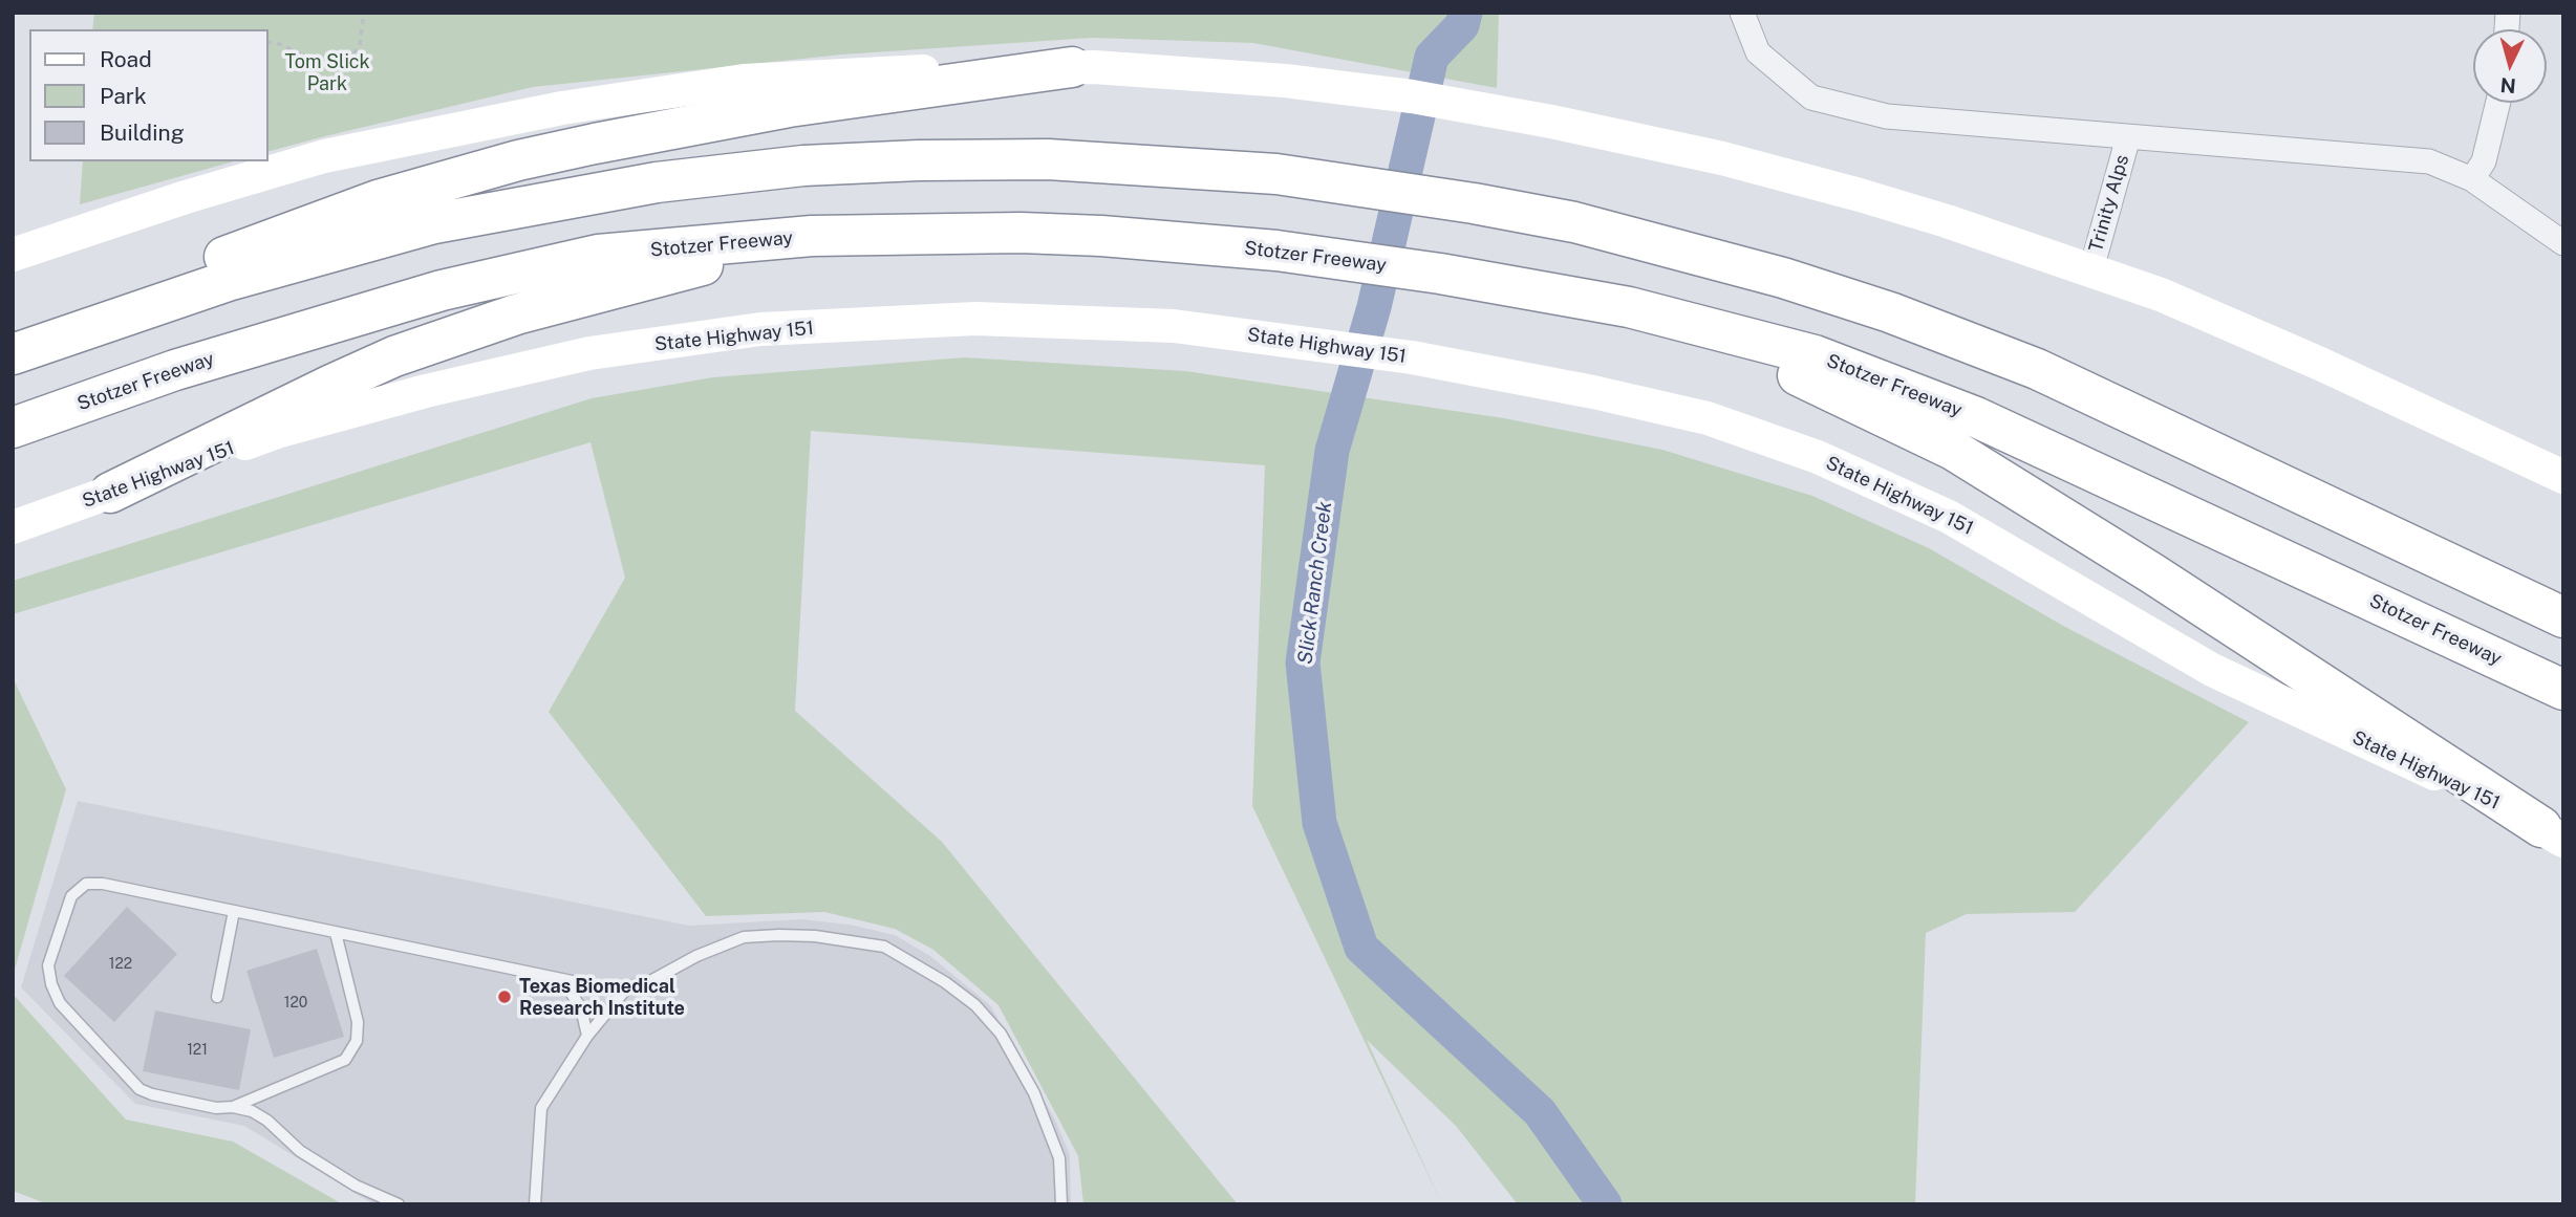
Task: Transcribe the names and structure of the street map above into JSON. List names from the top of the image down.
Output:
{
  "streets": {
    "highway": ["Stotzer Freeway"],
    "main road": ["State Highway 151"],
    "street": ["Trinity Alps"]
  },
  "water": ["Slick Ranch Creek"],
  "parks": ["Tom Slick Park"],
  "places": ["Texas Biomedical Research Institute"],
  "house_numbers": ["122", "120", "121"],
  "legend": ["Road", "Park", "Building"],
  "north": "bottom"
}
